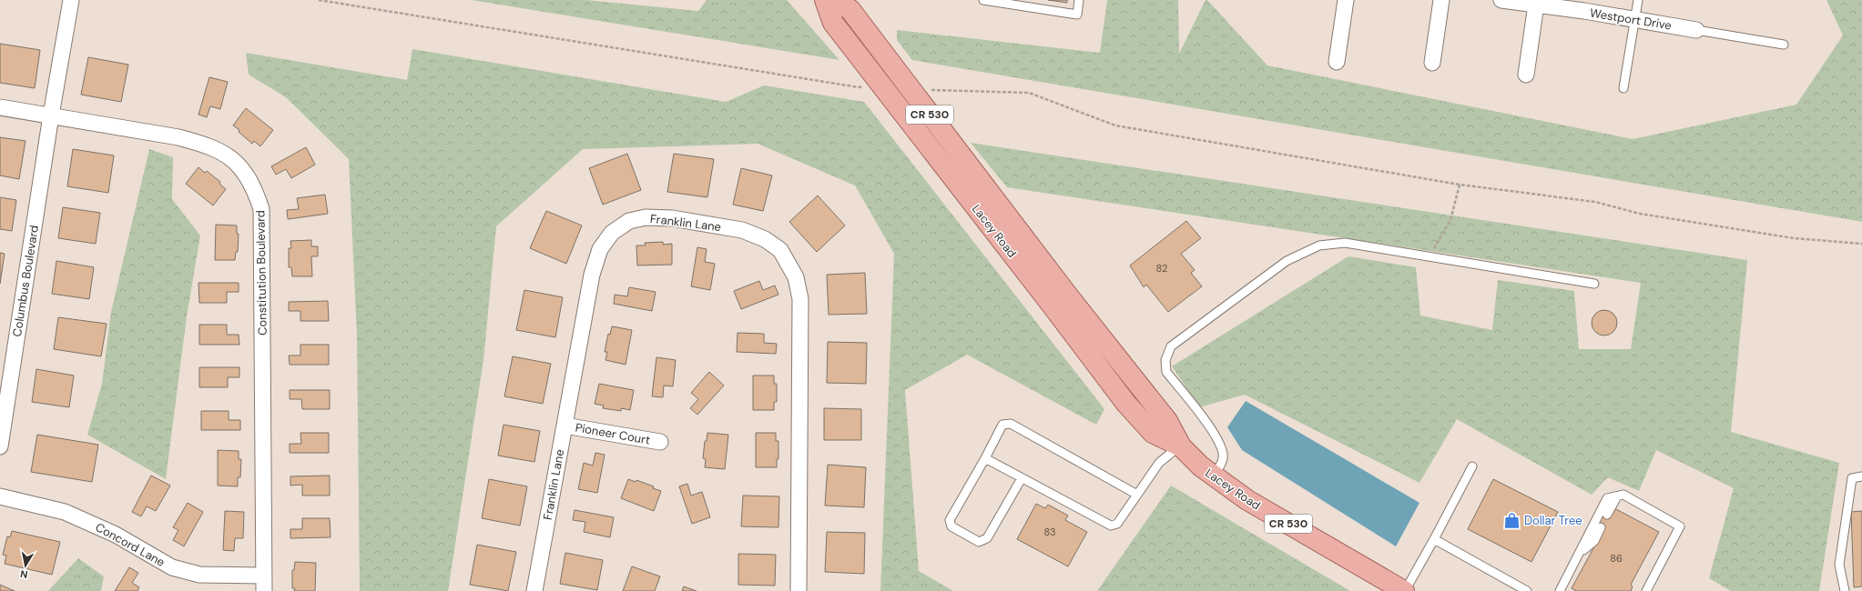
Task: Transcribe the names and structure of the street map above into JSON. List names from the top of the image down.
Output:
{
  "streets": {
    "main road": ["CR 530", "Lacey Road"],
    "street": [
      "Westport Drive",
      "Franklin Lane",
      "Constitution Boulevard",
      "Columbus Boulevard",
      "Pioneer Court",
      "Concord Lane"
    ]
  },
  "crossings": [
    ["Franklin Lane", "Pioneer Court"],
    ["Constitution Boulevard", "Columbus Boulevard"],
    ["Constitution Boulevard", "Concord Lane"]
  ],
  "places": {
    "shop": ["Dollar Tree"]
  },
  "house_numbers": ["82", "83", "86"],
  "north": "bottom"
}
